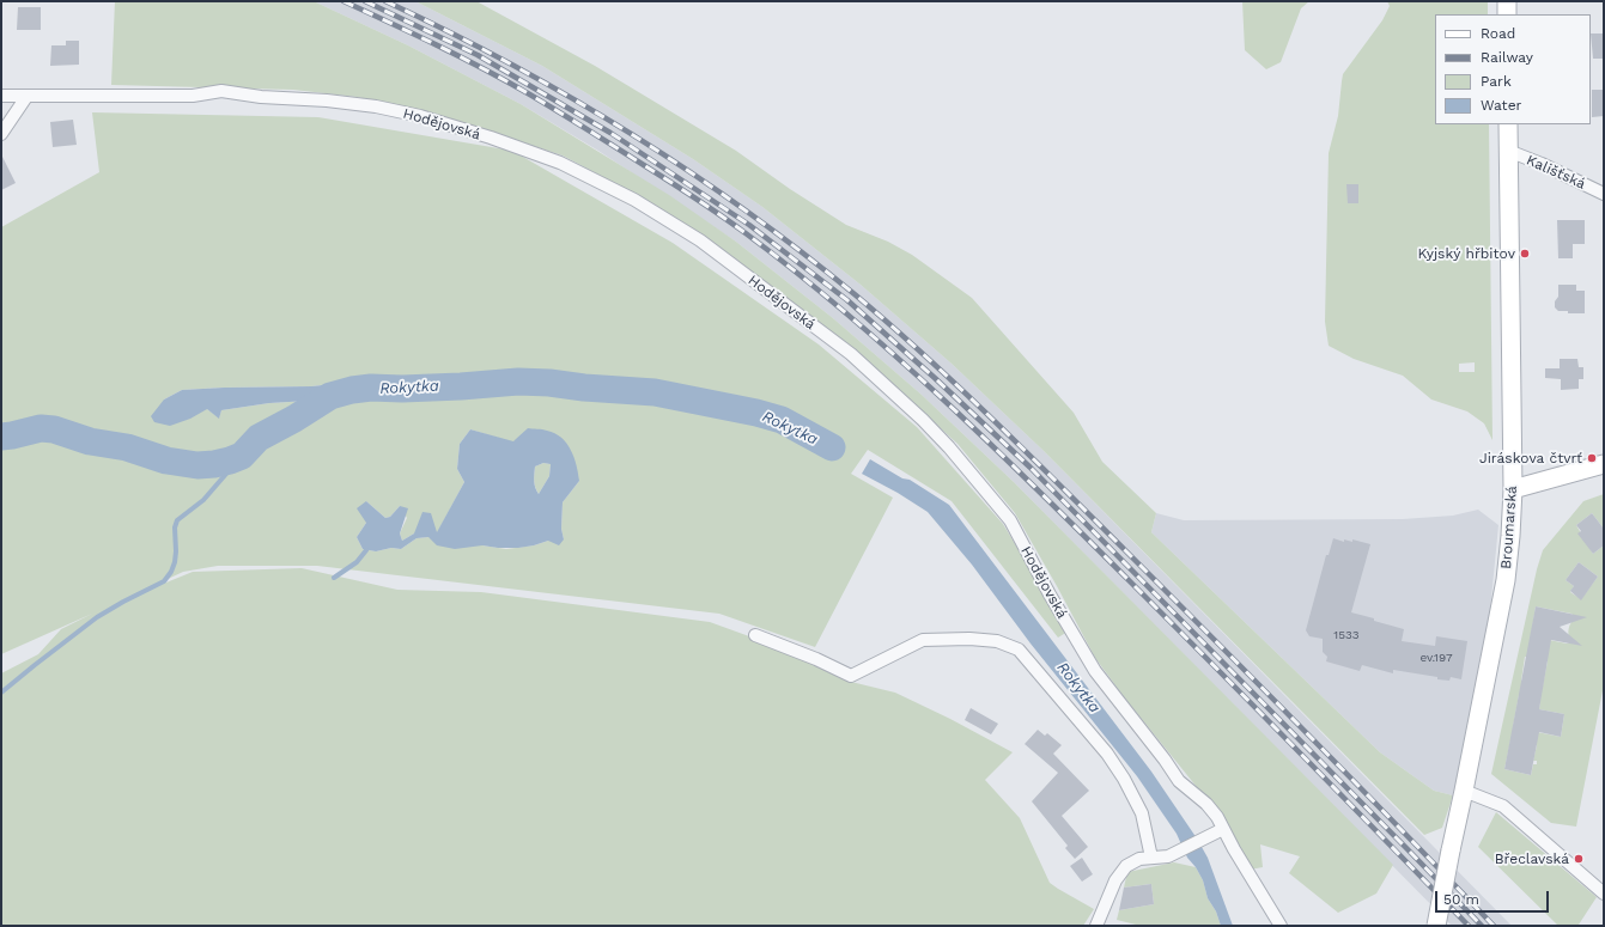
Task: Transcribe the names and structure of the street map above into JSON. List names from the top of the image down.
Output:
{
  "streets": {
    "street": ["Hodějovská", "Kališťská", "Broumarská"]
  },
  "crossings": [
    ["Kališťská", "Broumarská"]
  ],
  "water": ["Rokytka"],
  "places": ["Kyjský hřbitov", "Jiráskova čtvrť", "Břeclavská"],
  "house_numbers": ["1533", "ev.197"],
  "legend": [
    "Road",
    "Railway",
    "Park",
    "Water"
  ],
  "scale_bar": "50 m"
}
